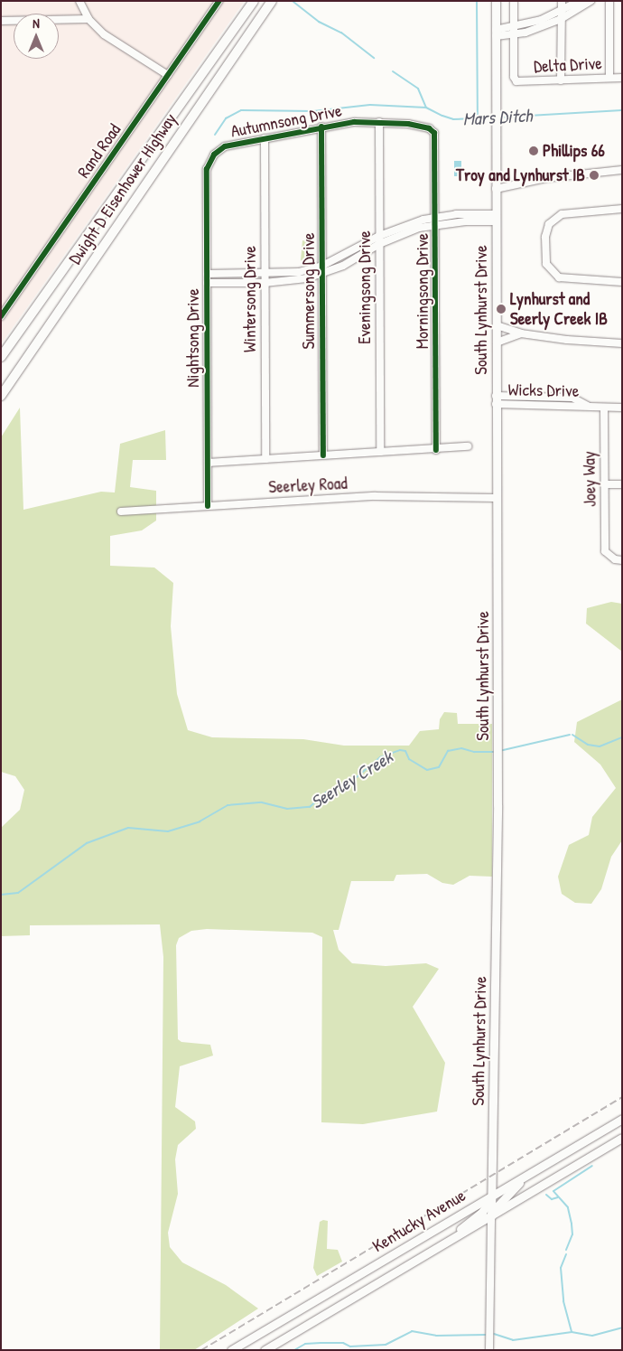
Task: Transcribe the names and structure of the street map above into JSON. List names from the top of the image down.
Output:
{
  "streets": {
    "highway": ["Dwight D Eisenhower Highway"],
    "main road": ["South Lynhurst Drive", "Kentucky Avenue"],
    "street": [
      "Delta Drive",
      "Autumnsong Drive",
      "Rand Road",
      "Eveningsong Drive",
      "Summersong Drive",
      "Morningsong Drive",
      "Wintersong Drive",
      "Nightsong Drive",
      "Wicks Drive",
      "Joey Way",
      "Seerley Road"
    ]
  },
  "crossings": [
    ["Autumnsong Drive", "Eveningsong Drive"],
    ["Autumnsong Drive", "Summersong Drive"],
    ["Autumnsong Drive", "Morningsong Drive"],
    ["Autumnsong Drive", "Wintersong Drive"],
    ["Autumnsong Drive", "Nightsong Drive"],
    ["South Lynhurst Drive", "Wicks Drive"],
    ["South Lynhurst Drive", "Seerley Road"],
    ["South Lynhurst Drive", "Kentucky Avenue"],
    ["Nightsong Drive", "Seerley Road"],
    ["Wicks Drive", "Joey Way"]
  ],
  "water": ["Mars Ditch", "Seerley Creek"],
  "places": ["Phillips 66", "Troy and Lynhurst IB", "Lynhurst and Seerly Creek IB"],
  "north": "top"
}
